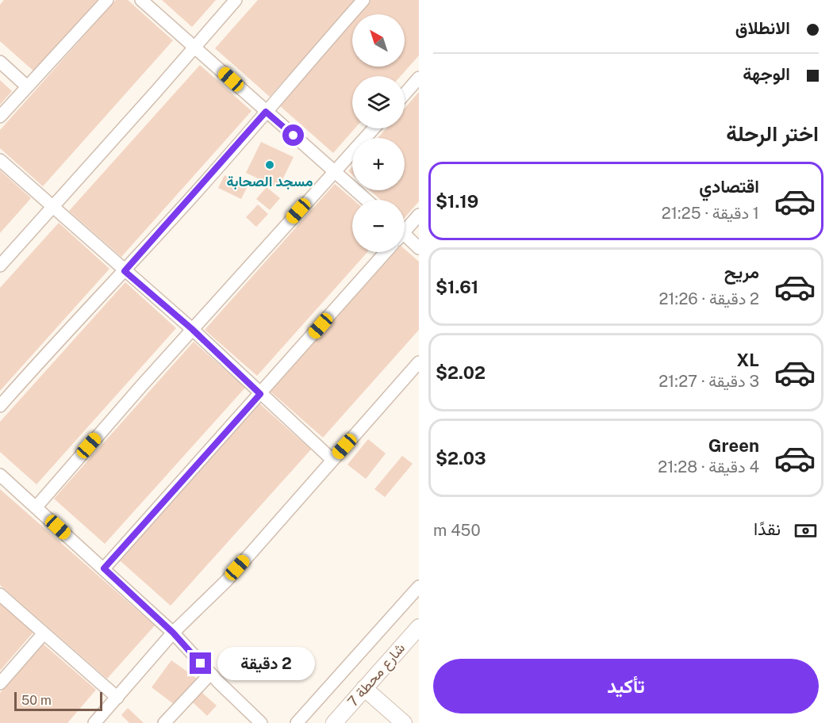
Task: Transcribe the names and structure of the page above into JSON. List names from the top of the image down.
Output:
{
  "streets": {
    "street": ["شارع محطة 7"]
  },
  "places": ["مسجد الصحابة"],
  "scale_bar": "50 m",
  "north": "top left",
  "page": {
    "banner": ["الانطلاق", "الوجهة"],
    "map_buttons": ["+", "−"],
    "heading": "اختر الرحلة",
    "list": [
      {
        "name": "اقتصادي",
        "note": "1 دقيقة · 21:25",
        "value": "$1.19"
      },
      {
        "name": "مريح",
        "note": "2 دقيقة · 21:26",
        "value": "$1.61"
      },
      {
        "name": "XL",
        "note": "3 دقيقة · 21:27",
        "value": "$2.02"
      },
      {
        "name": "Green",
        "note": "4 دقيقة · 21:28",
        "value": "$2.03"
      }
    ],
    "pay": ["نقدًا", "450 m"],
    "bubble": "2 دقيقة",
    "buttons": "تأكيد",
    "scale": "50 m"
  }
}
